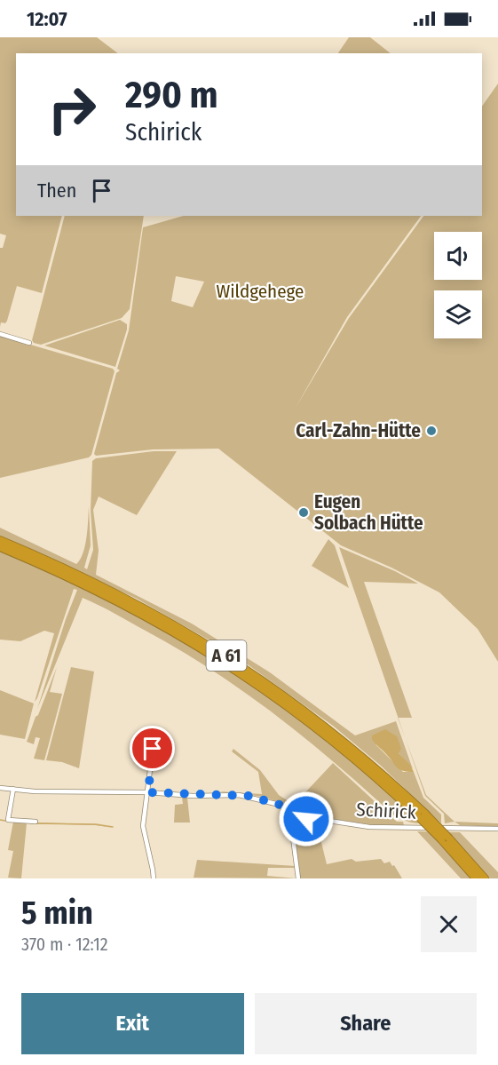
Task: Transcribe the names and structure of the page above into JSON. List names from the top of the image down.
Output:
{
  "streets": {
    "highway": ["A 61"],
    "street": ["Schirick"]
  },
  "parks": ["Wildgehege"],
  "places": ["Carl-Zahn-Hütte", "Eugen Solbach Hütte"],
  "page": {
    "status": "12:07",
    "turn": ["290 m", "Schirick"],
    "then": "Then",
    "heading": ["5 min", "370 m · 12:12"],
    "buttons": ["Exit", "Share"]
  }
}
